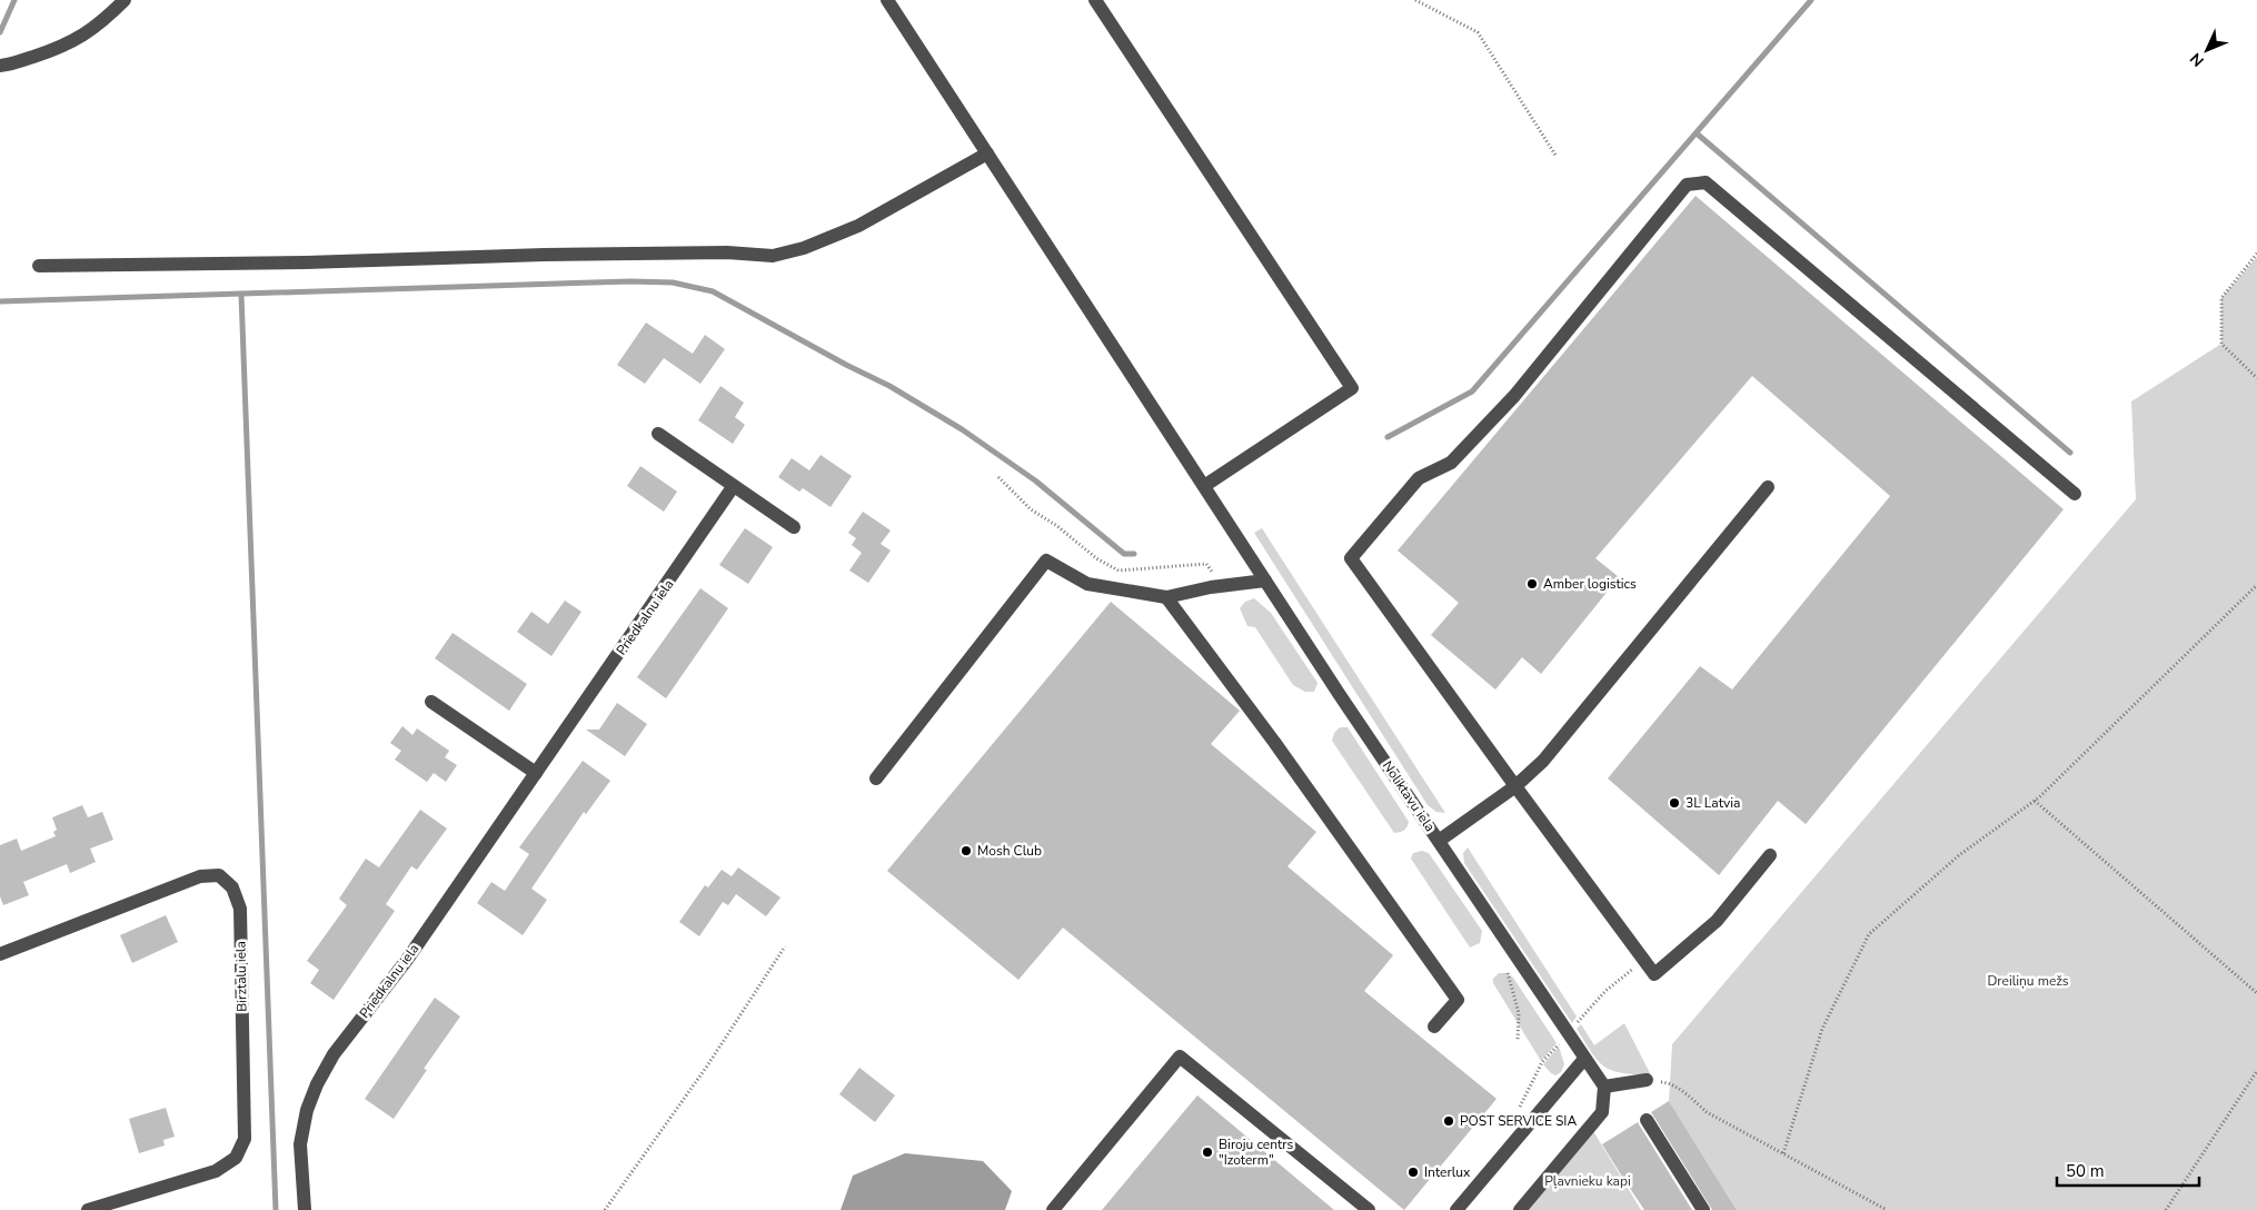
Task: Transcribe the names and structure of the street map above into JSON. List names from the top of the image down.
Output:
{
  "streets": {
    "street": ["Priedkalnu iela", "Noliktavu iela", "Birztalu iela"]
  },
  "parks": ["Dreiliņu mežs", "Pļavnieku kapi"],
  "places": [
    "Amber logistics",
    "3L Latvia",
    "Mosh Club",
    "POST SERVICE SIA",
    "Biroju centrs \"Izoterm\"",
    "Interlux"
  ],
  "scale_bar": "50 m",
  "north": "bottom left"
}
